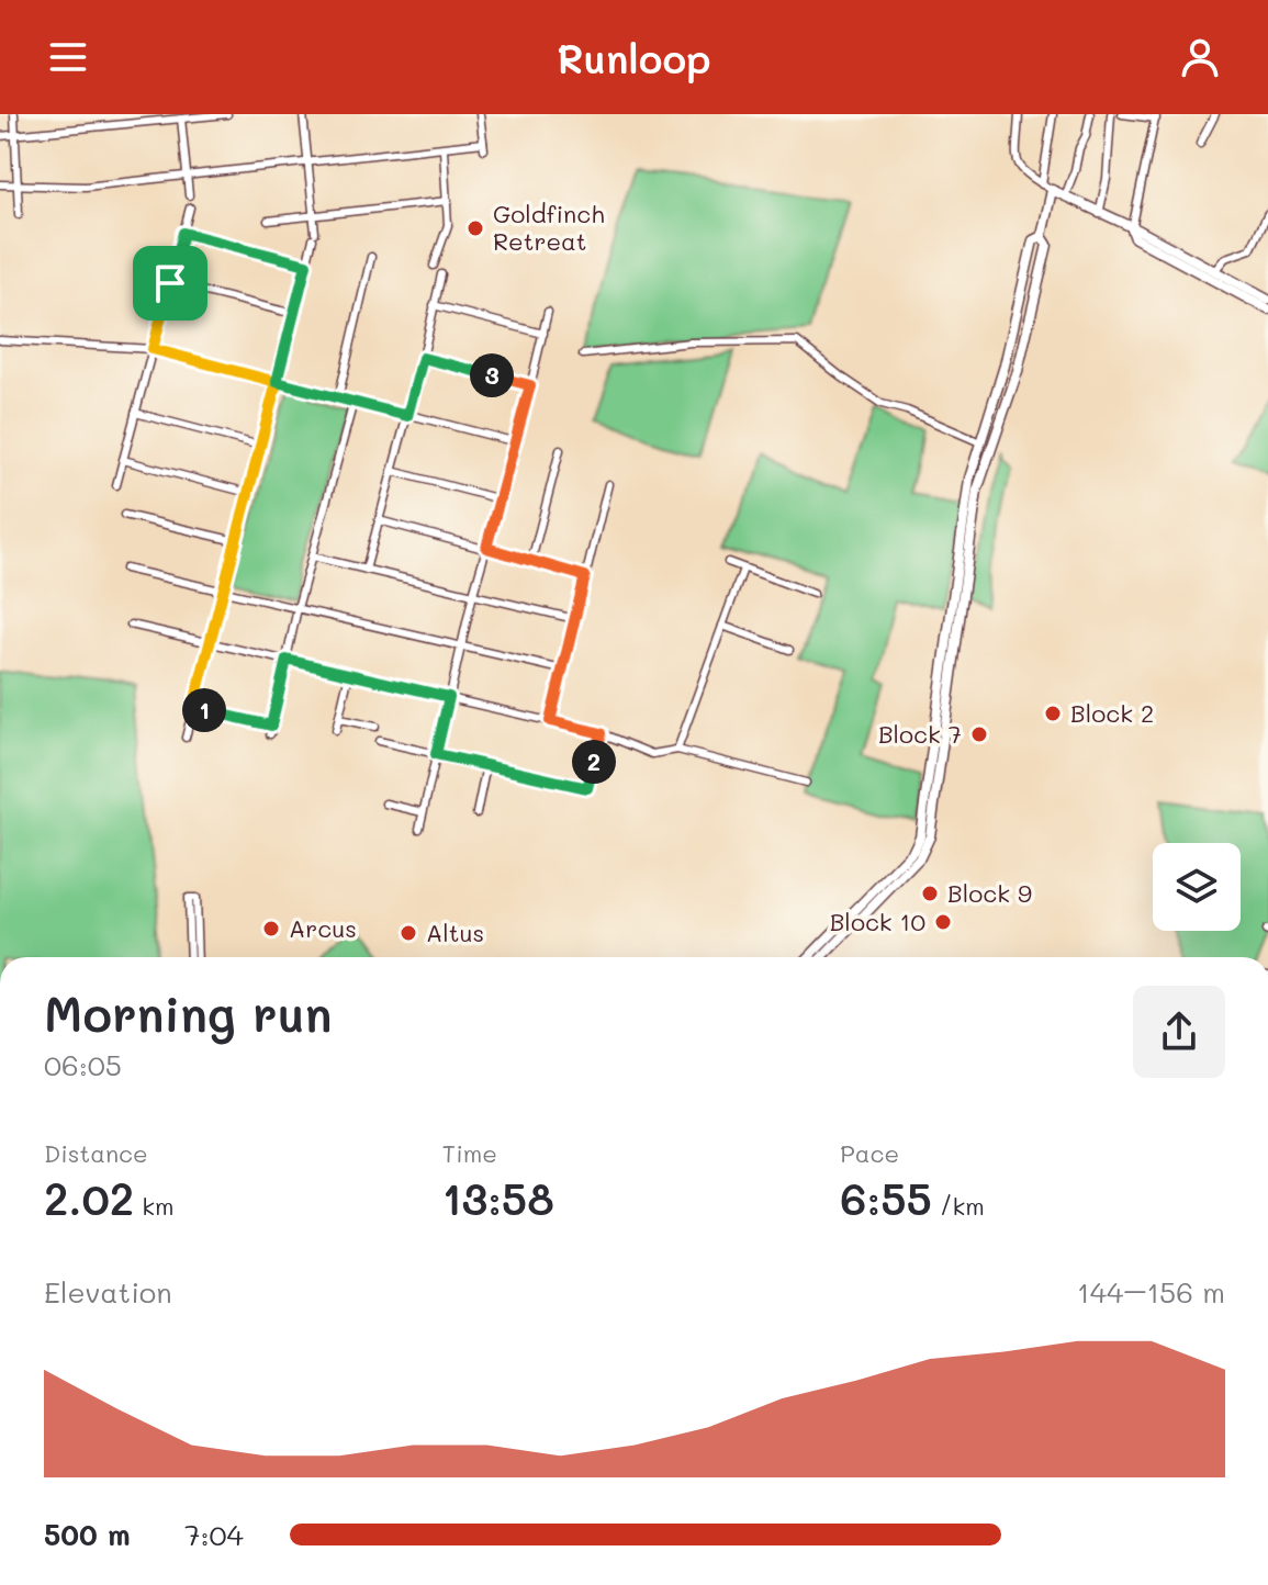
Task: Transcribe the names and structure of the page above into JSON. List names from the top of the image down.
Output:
{
  "places": [
    "Goldfinch Retreat",
    "Block 2",
    "Block 7",
    "Block 9",
    "Block 10",
    "Arcus",
    "Altus"
  ],
  "page": {
    "header": "Runloop",
    "pins": ["3", "1", "2"],
    "heading": ["Morning run", "06:05"],
    "stats": [
      ["Distance", "2.02 km"],
      ["Time", "13:58"],
      ["Pace", "6:55 /km"]
    ],
    "chart": ["Elevation", "144–156 m"],
    "list": [
      {
        "name": "500 m",
        "note": "7:04"
      }
    ]
  }
}
